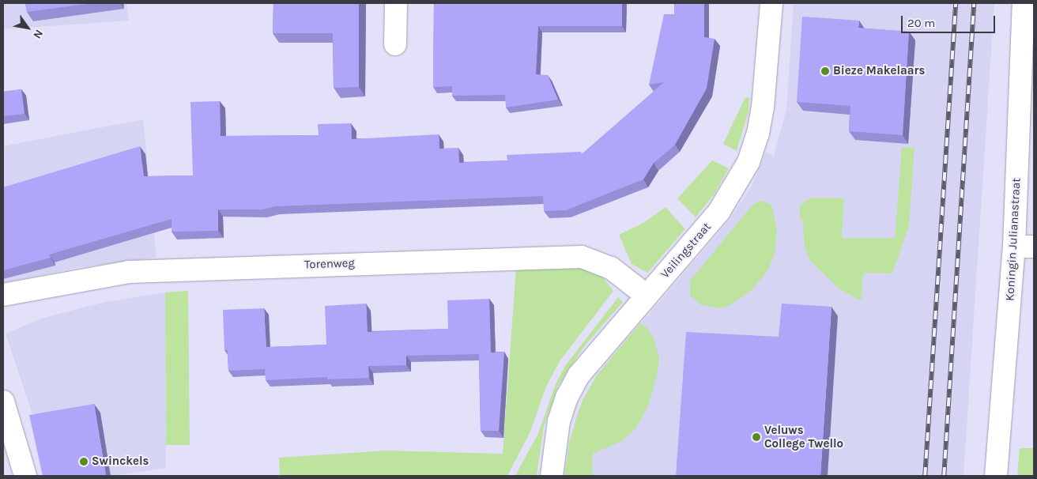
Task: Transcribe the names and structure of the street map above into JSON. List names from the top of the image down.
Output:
{
  "streets": {
    "street": ["Koningin Julianastraat", "Veilingstraat", "Torenweg"]
  },
  "crossings": [
    ["Veilingstraat", "Torenweg"]
  ],
  "places": ["Bieze Makelaars", "Veluws College Twello", "Swinckels"],
  "scale_bar": "20 m",
  "north": "bottom right"
}
